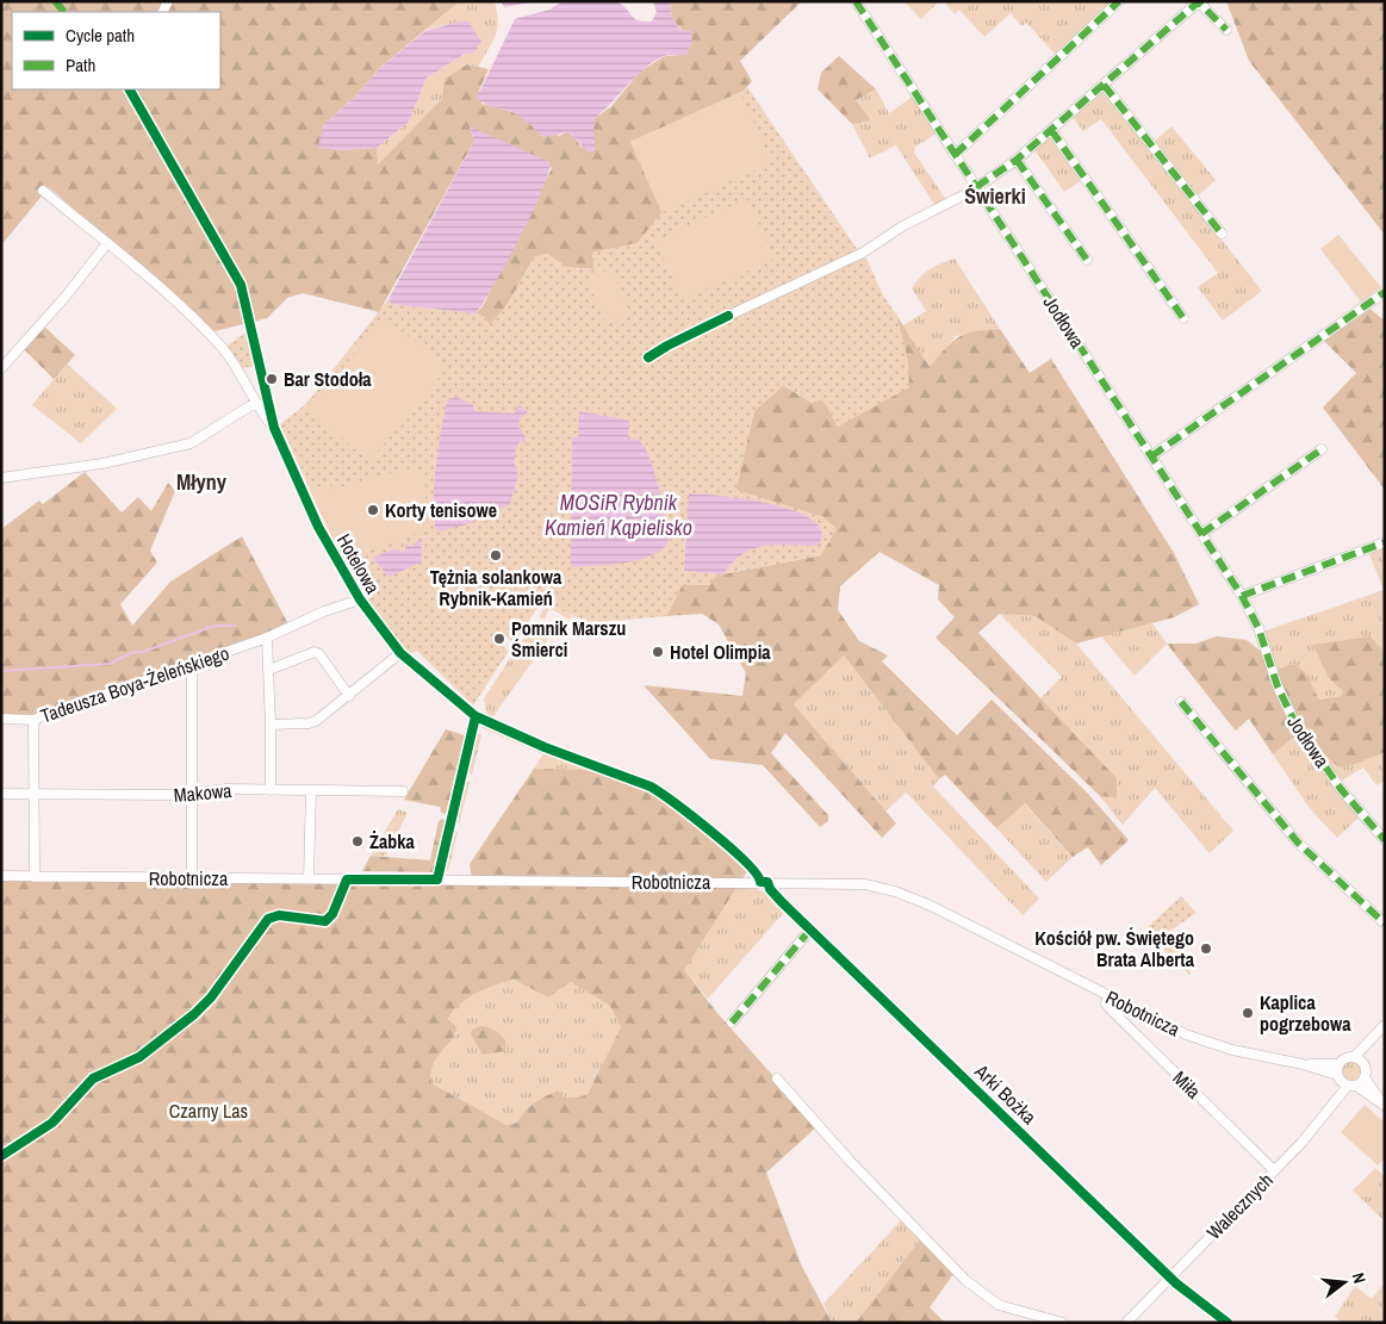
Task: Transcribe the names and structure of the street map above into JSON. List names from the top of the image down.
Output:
{
  "streets": {
    "street": [
      "Jodłowa",
      "Hotelowa",
      "Tadeusza Boya-Żeleńskiego",
      "Makowa",
      "Robotnicza",
      "Miła",
      "Arki Bożka",
      "Walecznych"
    ]
  },
  "crossings": [
    ["Hotelowa", "Tadeusza Boya-Żeleńskiego"],
    ["Hotelowa", "Robotnicza"],
    ["Hotelowa", "Arki Bożka"],
    ["Robotnicza", "Miła"],
    ["Robotnicza", "Arki Bożka"],
    ["Robotnicza", "Walecznych"],
    ["Miła", "Walecznych"],
    ["Arki Bożka", "Walecznych"]
  ],
  "districts": ["Świerki", "Młyny"],
  "water": ["MOSiR Rybnik Kamień Kąpielisko"],
  "parks": ["Czarny Las"],
  "places": [
    "Bar Stodoła",
    "Korty tenisowe",
    "Tężnia solankowa Rybnik-Kamień",
    "Pomnik Marszu Śmierci",
    "Hotel Olimpia",
    "Żabka",
    "Kościół pw. Świętego Brata Alberta",
    "Kaplica pogrzebowa"
  ],
  "legend": ["Cycle path", "Path"],
  "north": "right"
}
